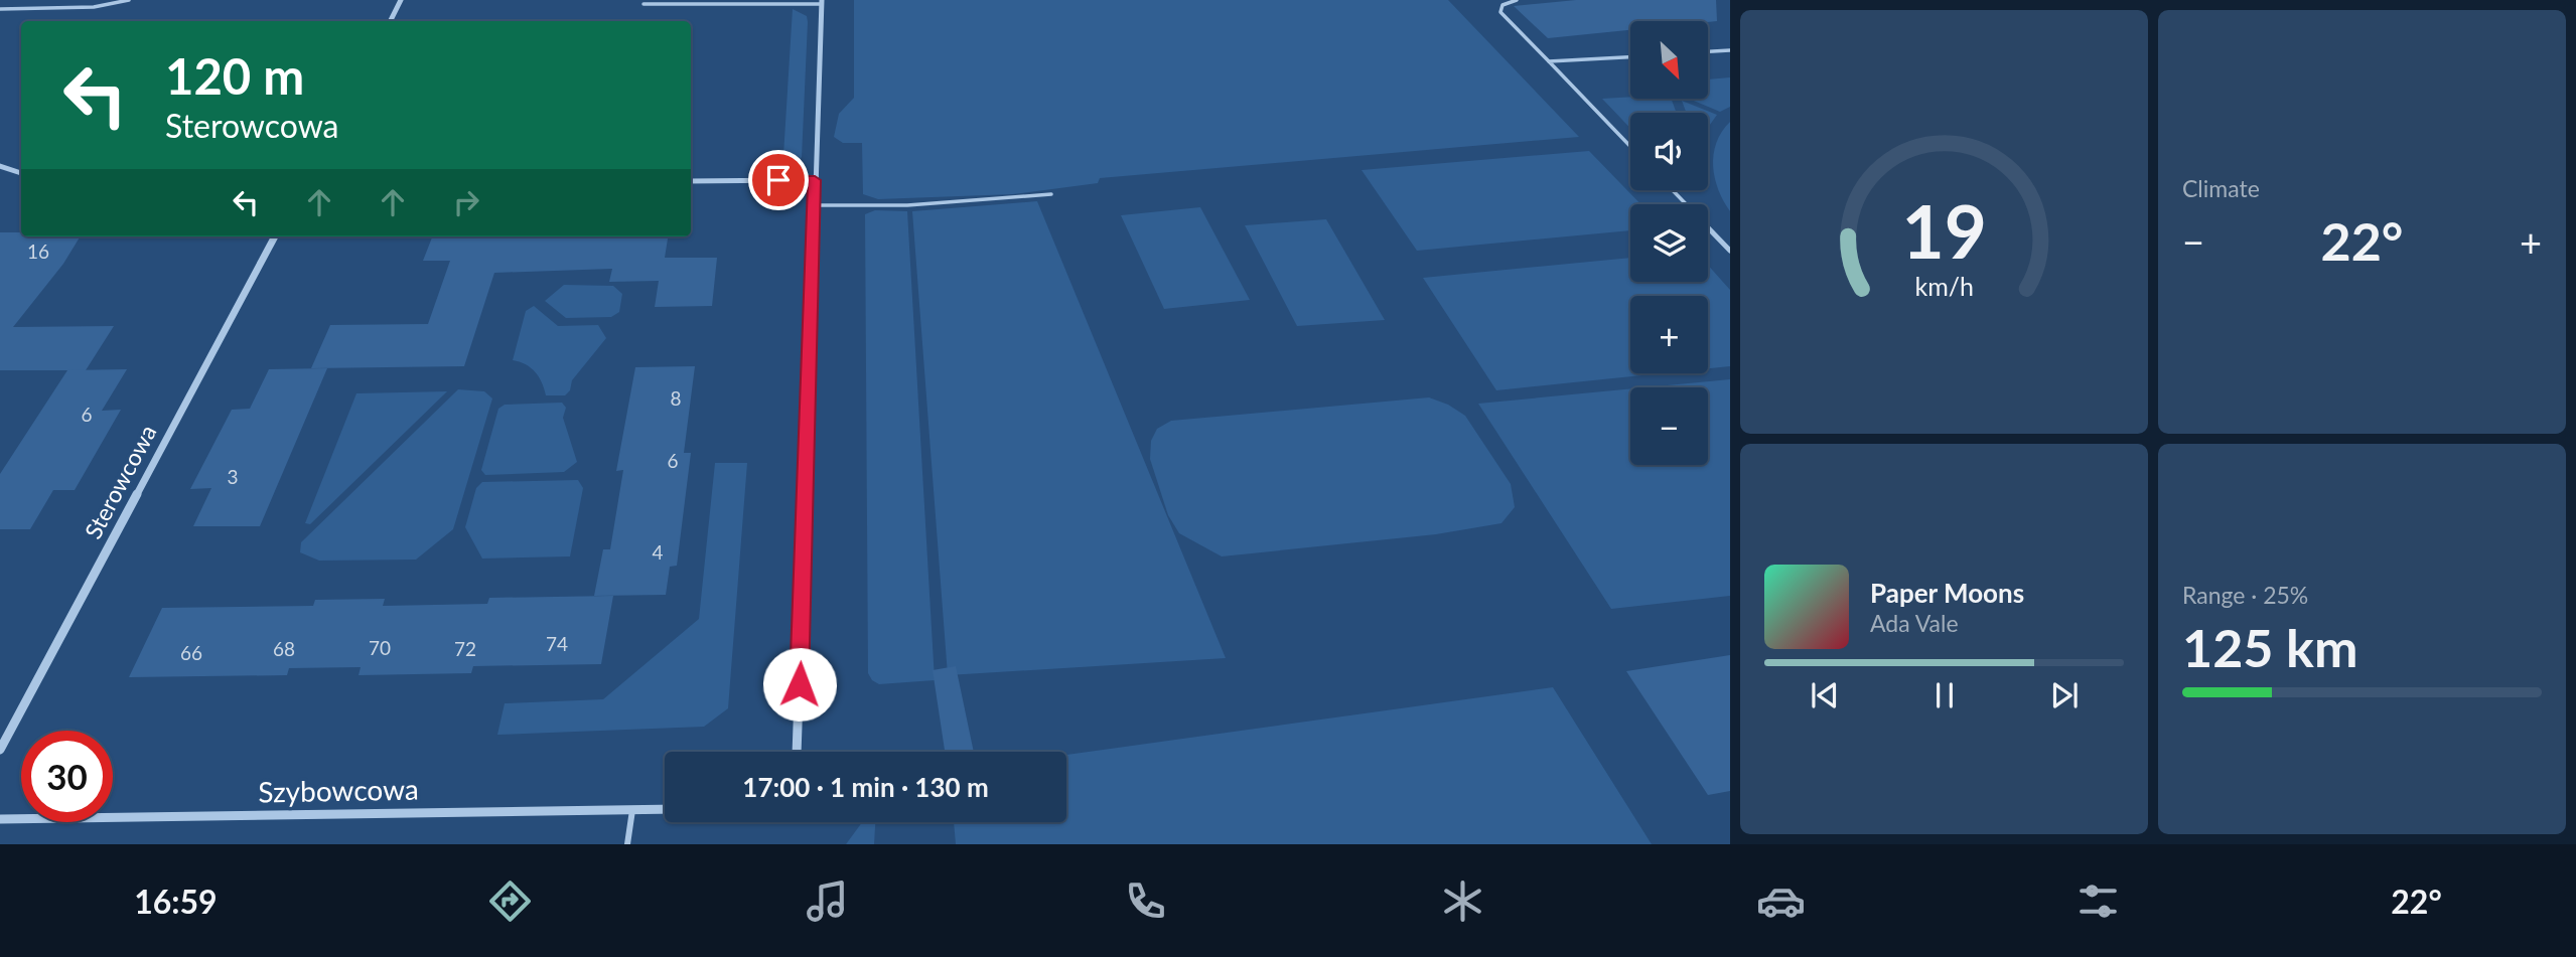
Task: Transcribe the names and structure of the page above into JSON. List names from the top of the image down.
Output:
{
  "streets": {
    "street": ["Sterowcowa", "Szybowcowa"]
  },
  "house_numbers": [
    "16",
    "8",
    "6",
    "6",
    "3",
    "4",
    "74",
    "70",
    "68",
    "72",
    "66"
  ],
  "north": "bottom right",
  "page": {
    "tile": [
      "Climate",
      ["Range · 25%", "125 km"]
    ],
    "map_buttons": ["+", "−"],
    "turn": ["120 m", "Sterowcowa"],
    "heat": ["−", "22°", "+"],
    "song": ["Paper Moons", "Ada Vale"],
    "limit": "30",
    "trip": "17:00 · 1 min · 130 m",
    "tabs": ["16:59", "22°"],
    "gauge": ["19", "km/h"]
  }
}
